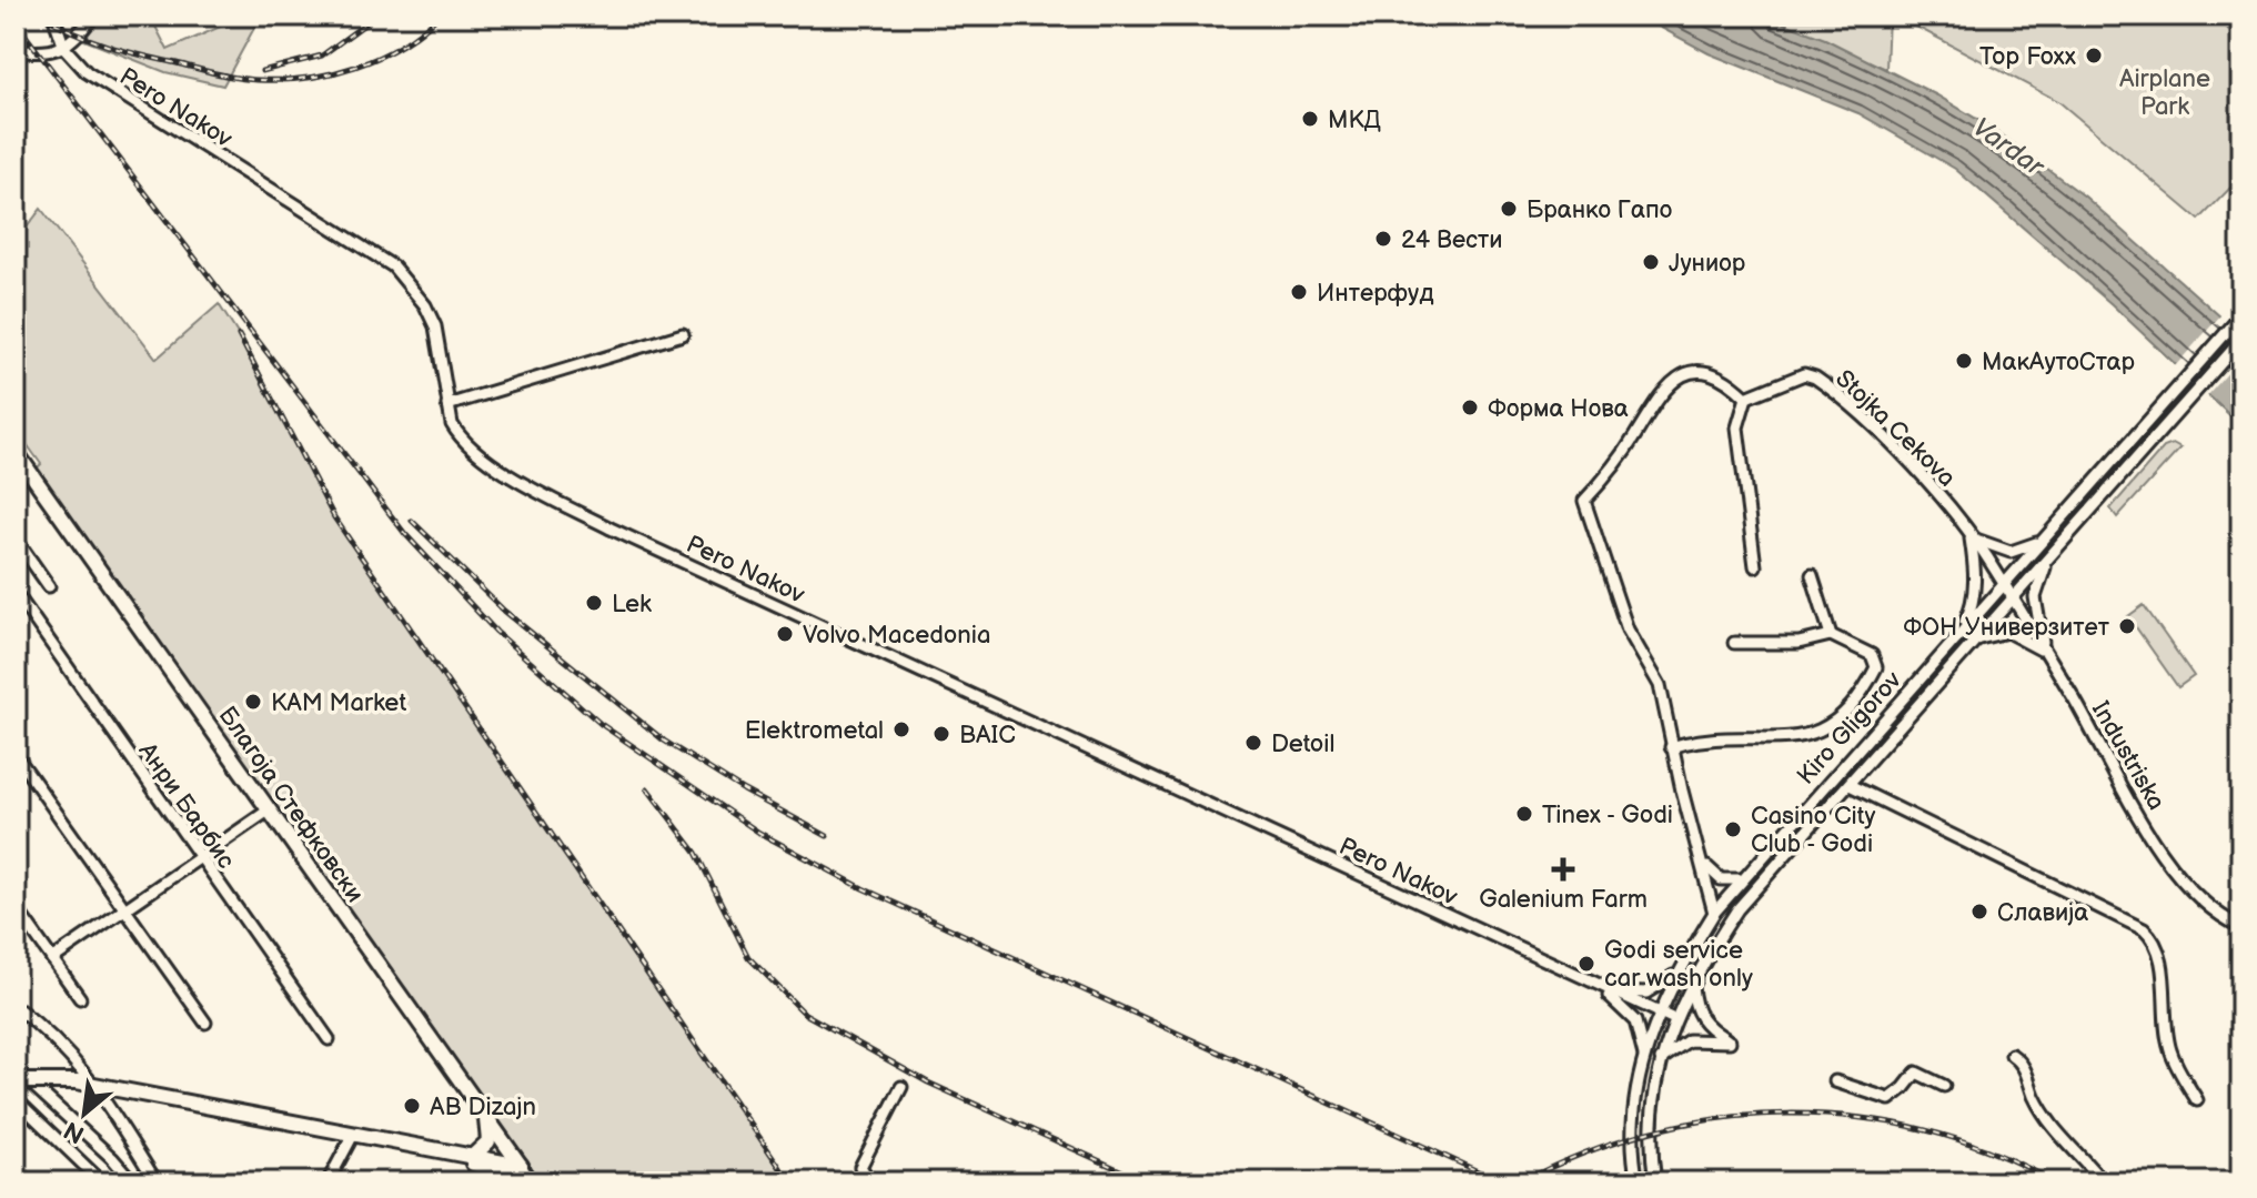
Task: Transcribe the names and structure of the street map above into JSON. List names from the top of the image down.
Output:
{
  "streets": {
    "main road": ["Благоја Стефковски"],
    "street": [
      "Pero Nakov",
      "Stojka Cekova",
      "Kiro Gligorov",
      "Industriska",
      "Анри Барбис"
    ]
  },
  "crossings": [
    ["Pero Nakov", "Kiro Gligorov"],
    ["Stojka Cekova", "Kiro Gligorov"],
    ["Stojka Cekova", "Industriska"],
    ["Kiro Gligorov", "Industriska"]
  ],
  "water": ["Vardar"],
  "parks": ["Airplane Park"],
  "places": {
    "other": [
      "Top Foxx",
      "МКД",
      "Бранко Гапо",
      "24 Вести",
      "Јуниор",
      "Интерфуд",
      "МакАутоСтар",
      "Форма Нова",
      "Lek",
      "ФОН Универзитет",
      "Volvo Macedonia",
      "KAM Market",
      "Elektrometal",
      "BAIC",
      "Detoil",
      "Tinex - Godi",
      "Casino City Club - Godi",
      "Славија",
      "Godi service car wash only",
      "AB Dizajn"
    ],
    "health": ["Galenium Farm"]
  },
  "north": "bottom left"
}
